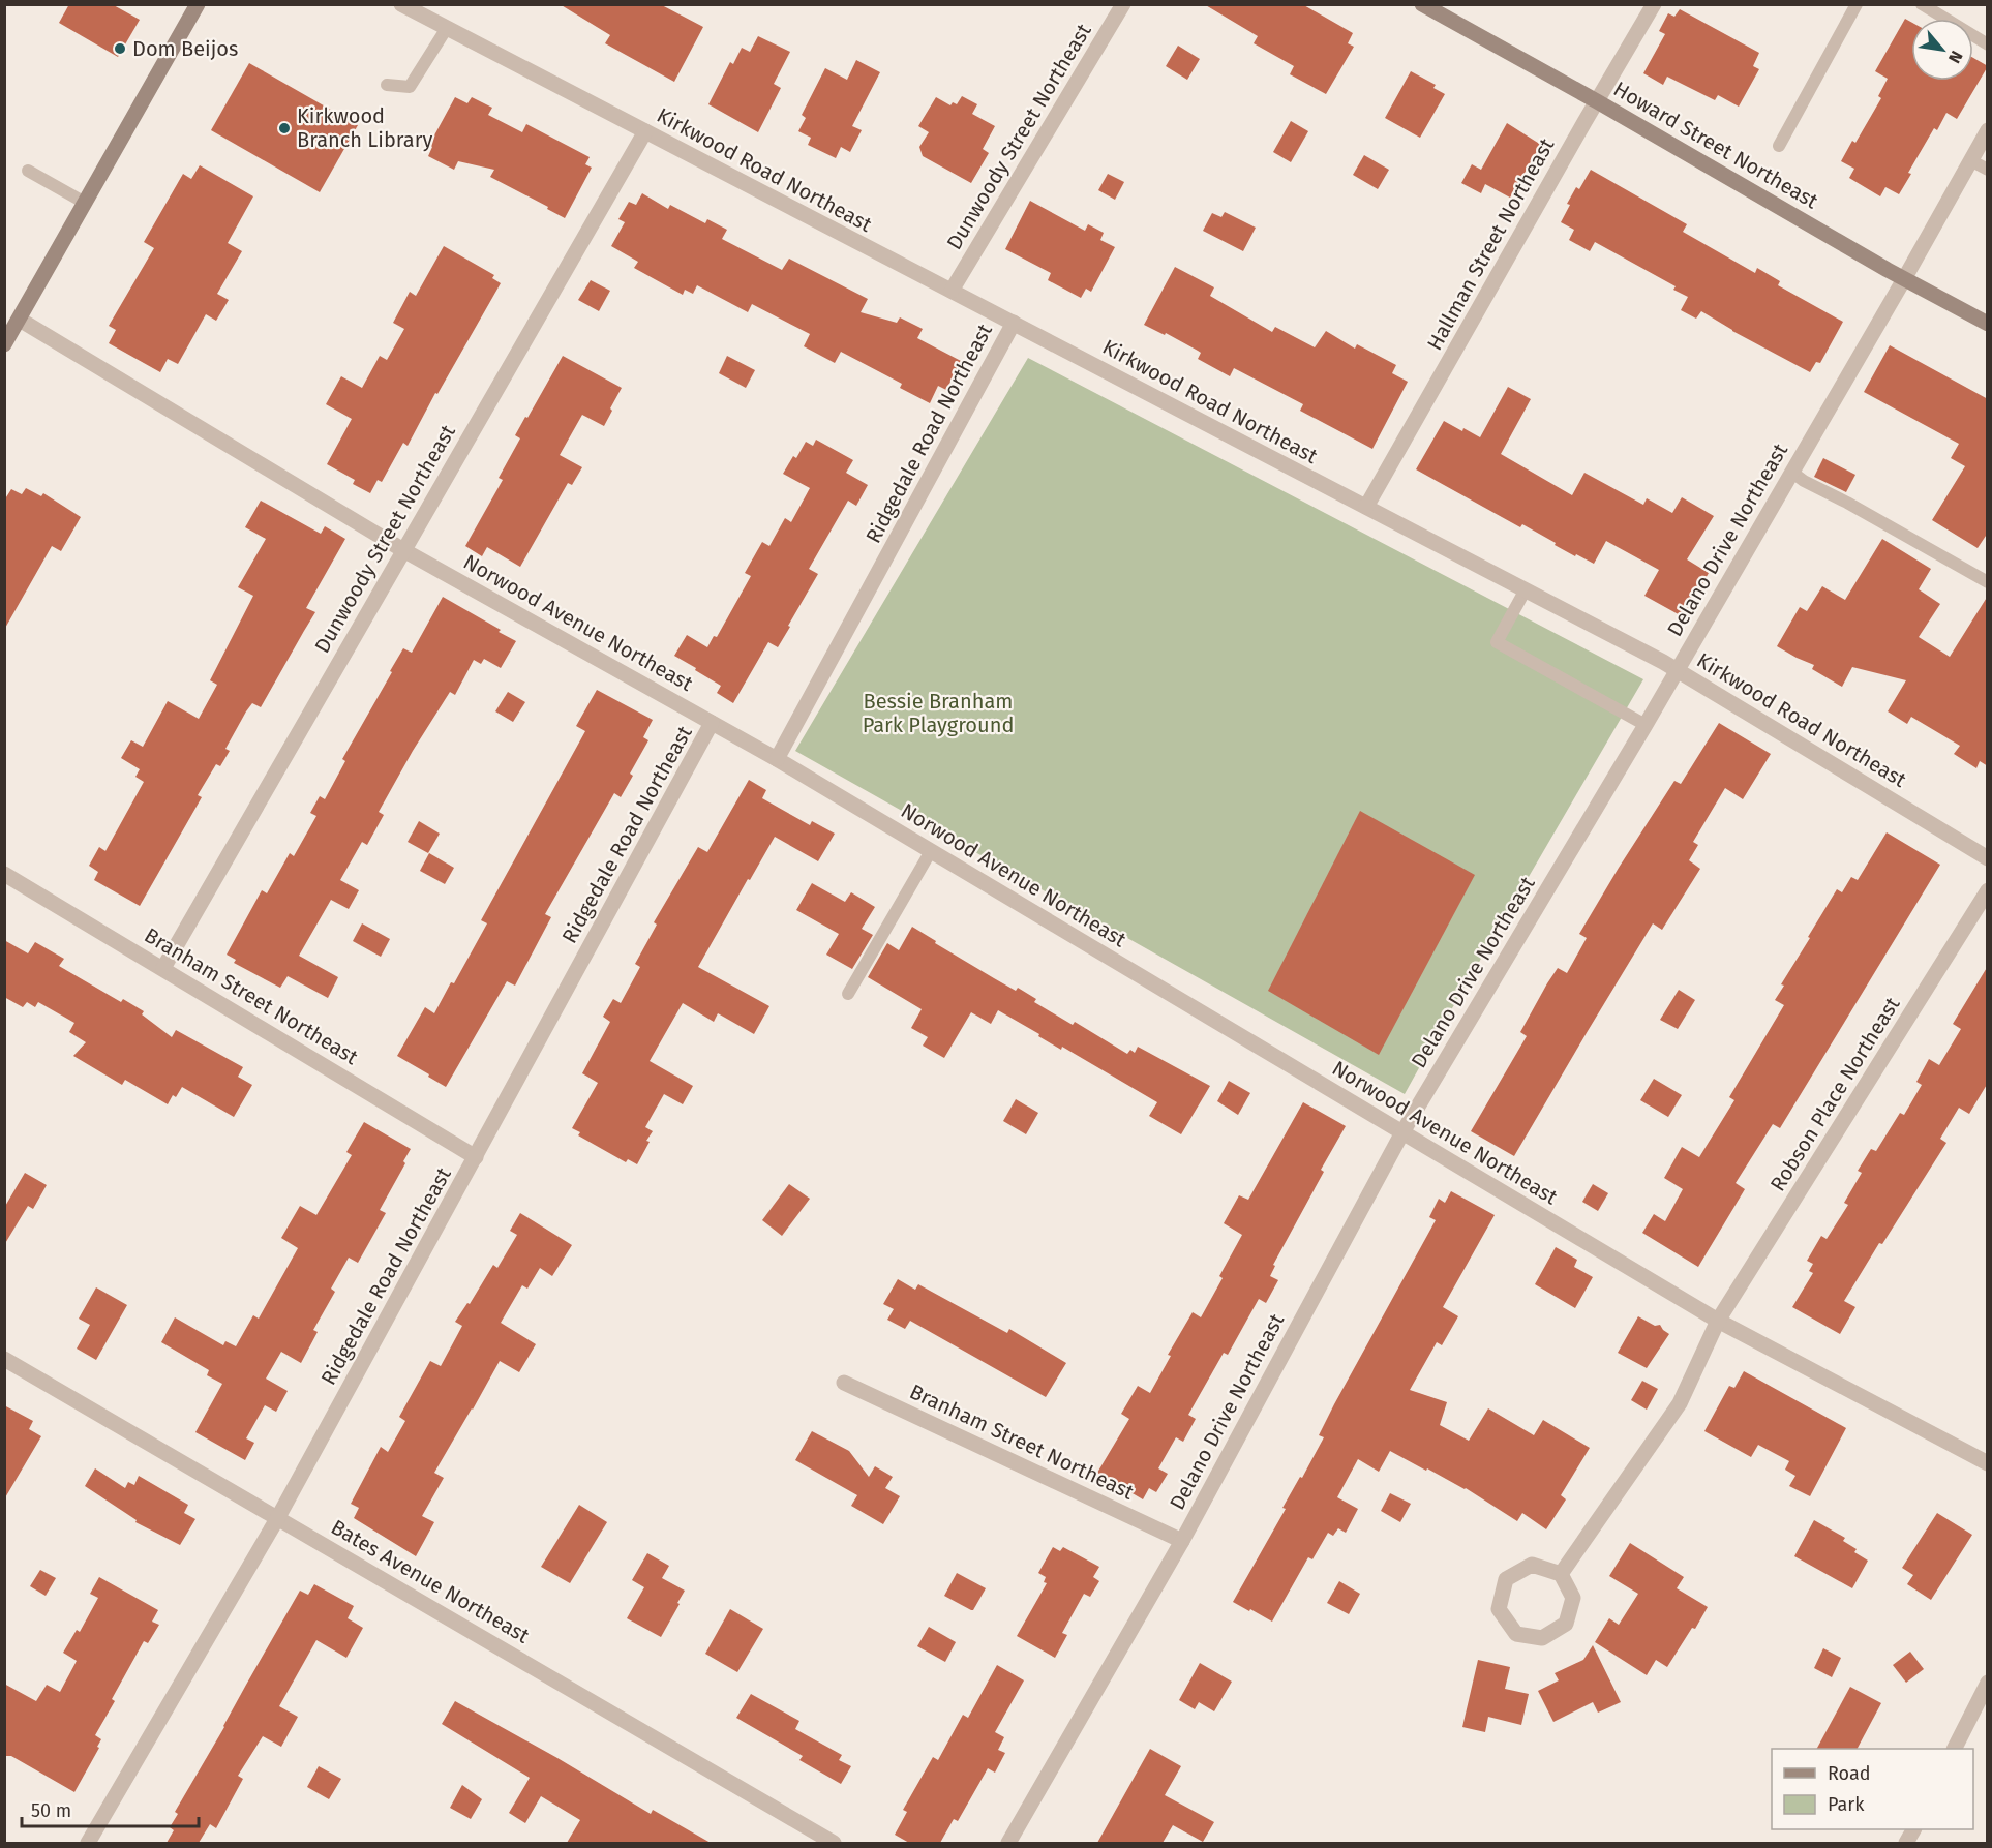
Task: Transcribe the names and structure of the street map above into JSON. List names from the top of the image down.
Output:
{
  "streets": {
    "street": [
      "Dunwoody Street Northeast",
      "Howard Street Northeast",
      "Kirkwood Road Northeast",
      "Hallman Street Northeast",
      "Ridgedale Road Northeast",
      "Delano Drive Northeast",
      "Norwood Avenue Northeast",
      "Branham Street Northeast",
      "Robson Place Northeast",
      "Bates Avenue Northeast"
    ]
  },
  "crossings": [
    ["Dunwoody Street Northeast", "Kirkwood Road Northeast"],
    ["Dunwoody Street Northeast", "Norwood Avenue Northeast"],
    ["Dunwoody Street Northeast", "Branham Street Northeast"],
    ["Howard Street Northeast", "Hallman Street Northeast"],
    ["Howard Street Northeast", "Delano Drive Northeast"],
    ["Kirkwood Road Northeast", "Hallman Street Northeast"],
    ["Kirkwood Road Northeast", "Ridgedale Road Northeast"],
    ["Kirkwood Road Northeast", "Delano Drive Northeast"],
    ["Ridgedale Road Northeast", "Norwood Avenue Northeast"],
    ["Ridgedale Road Northeast", "Branham Street Northeast"],
    ["Ridgedale Road Northeast", "Bates Avenue Northeast"],
    ["Delano Drive Northeast", "Norwood Avenue Northeast"],
    ["Delano Drive Northeast", "Branham Street Northeast"],
    ["Norwood Avenue Northeast", "Robson Place Northeast"]
  ],
  "parks": ["Bessie Branham Park Playground"],
  "places": ["Dom Beijos", "Kirkwood Branch Library"],
  "legend": ["Road", "Park"],
  "scale_bar": "50 m",
  "north": "bottom right"
}
